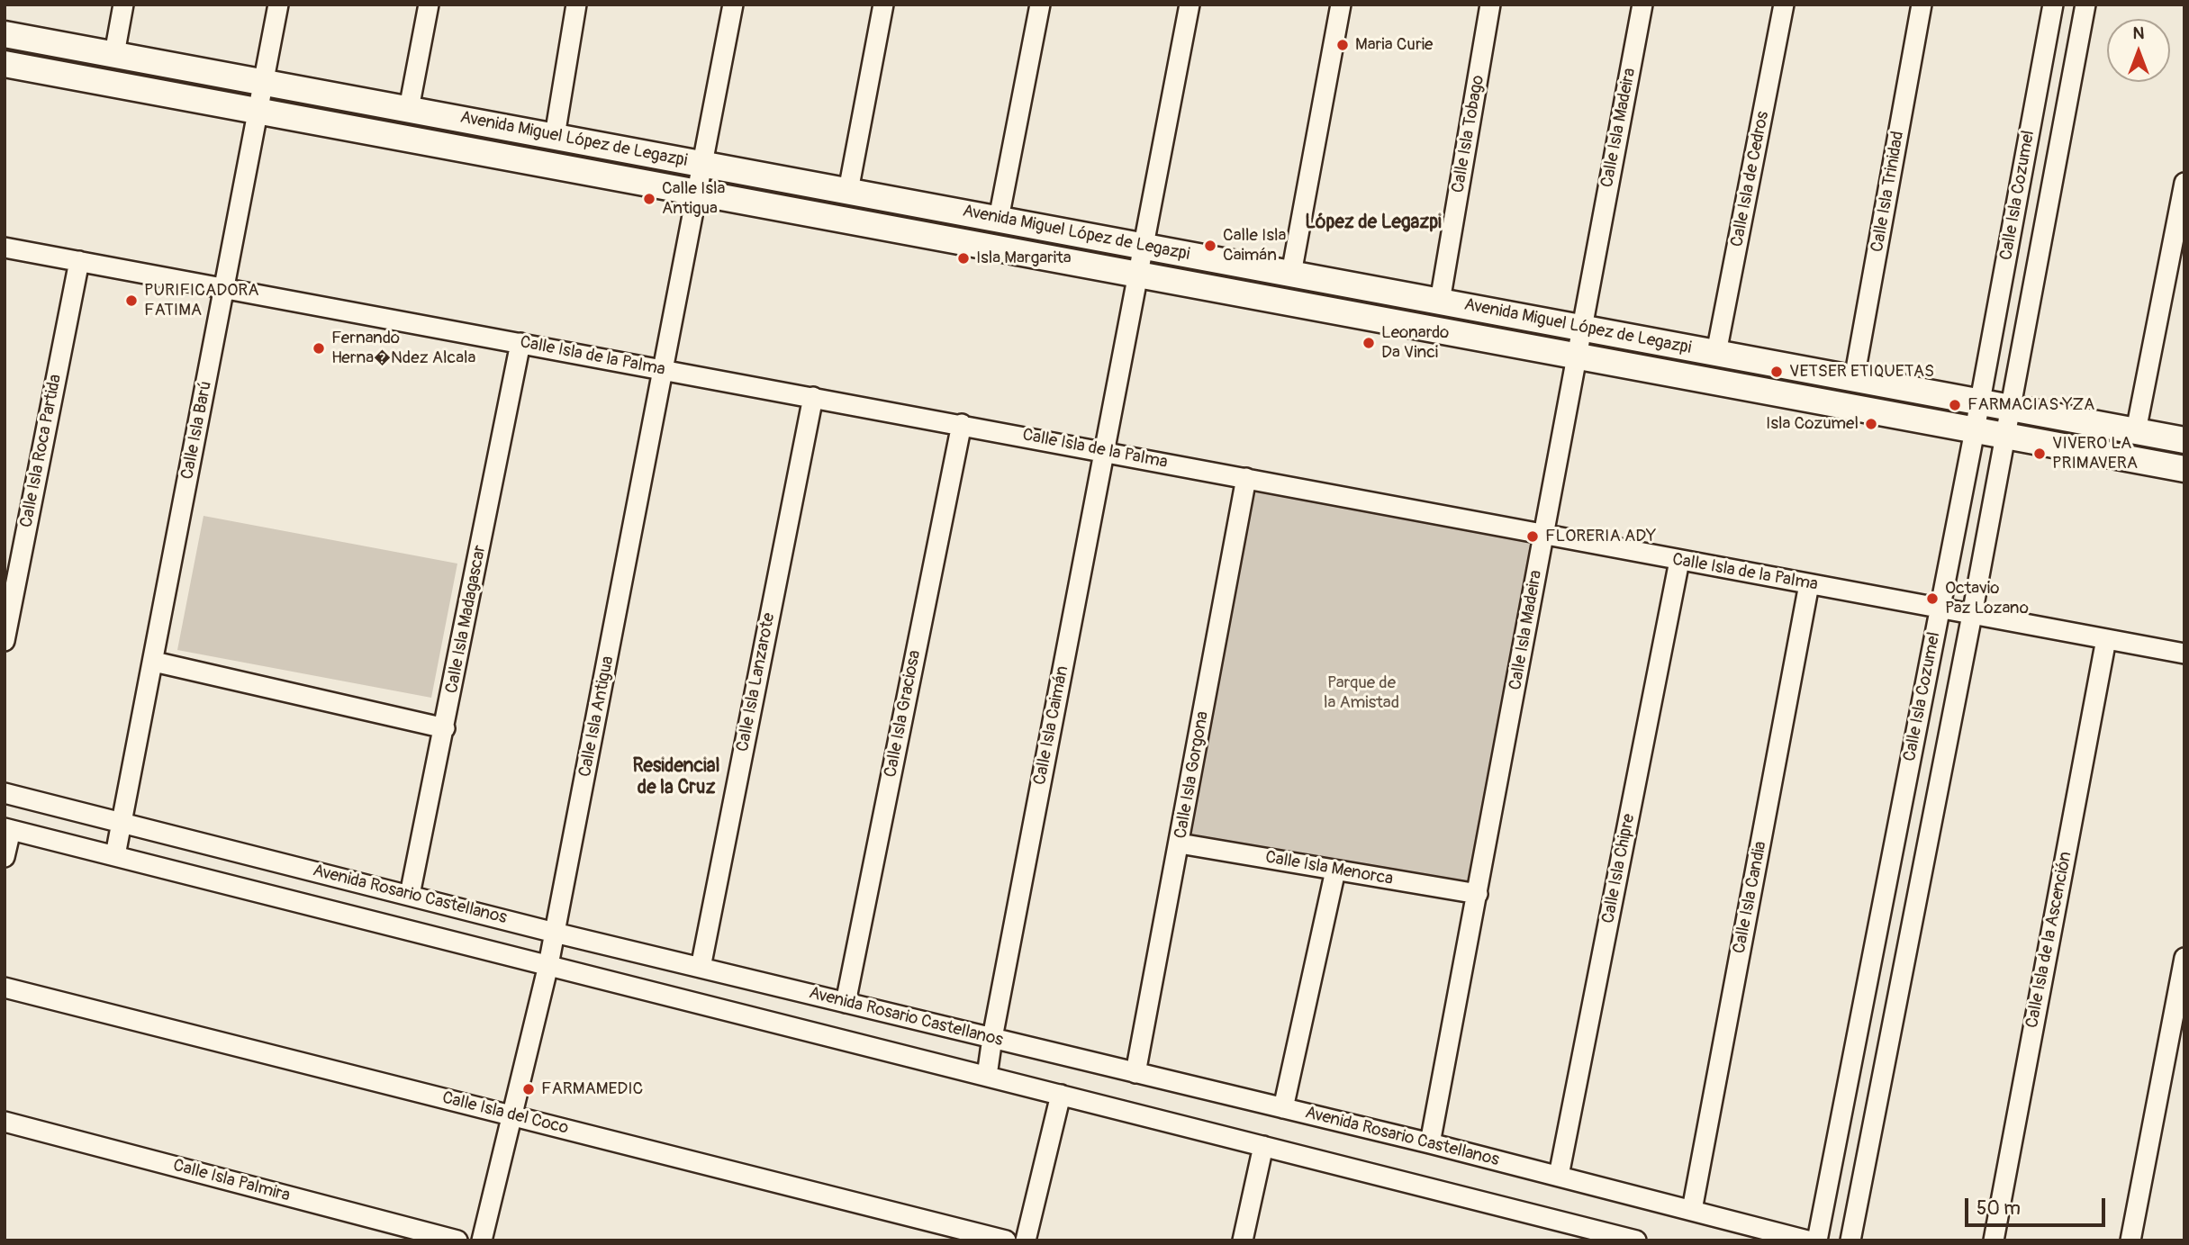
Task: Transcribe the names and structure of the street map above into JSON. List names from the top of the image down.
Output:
{
  "streets": {
    "main road": ["Avenida Miguel López de Legazpi"],
    "street": [
      "Calle Isla Madeira",
      "Calle Isla Tobago",
      "Calle Isla de Cedros",
      "Calle Isla Trinidad",
      "Calle Isla Cozumel",
      "Calle Isla de la Palma",
      "Calle Isla Barú",
      "Calle Isla Roca Partida",
      "Calle Isla Madagascar",
      "Calle Isla Lanzarote",
      "Calle Isla Graciosa",
      "Calle Isla Antigua",
      "Calle Isla Caimán",
      "Calle Isla Gorgona",
      "Calle Isla Menorca",
      "Calle Isla Chipre",
      "Avenida Rosario Castellanos",
      "Calle Isla Candia",
      "Calle Isla de la Ascención",
      "Calle Isla del Coco",
      "Calle Isla Palmira"
    ]
  },
  "crossings": [
    ["Calle Isla Madeira", "Avenida Miguel López de Legazpi"],
    ["Calle Isla Madeira", "Calle Isla de la Palma"],
    ["Calle Isla Madeira", "Calle Isla Menorca"],
    ["Calle Isla Madeira", "Avenida Rosario Castellanos"],
    ["Calle Isla Tobago", "Avenida Miguel López de Legazpi"],
    ["Avenida Miguel López de Legazpi", "Calle Isla de Cedros"],
    ["Avenida Miguel López de Legazpi", "Calle Isla Trinidad"],
    ["Avenida Miguel López de Legazpi", "Calle Isla Cozumel"],
    ["Avenida Miguel López de Legazpi", "Calle Isla Barú"],
    ["Avenida Miguel López de Legazpi", "Calle Isla Antigua"],
    ["Avenida Miguel López de Legazpi", "Calle Isla Caimán"],
    ["Calle Isla Cozumel", "Calle Isla de la Palma"],
    ["Calle Isla de la Palma", "Calle Isla Barú"],
    ["Calle Isla de la Palma", "Calle Isla Roca Partida"],
    ["Calle Isla de la Palma", "Calle Isla Madagascar"],
    ["Calle Isla de la Palma", "Calle Isla Lanzarote"],
    ["Calle Isla de la Palma", "Calle Isla Graciosa"],
    ["Calle Isla de la Palma", "Calle Isla Antigua"],
    ["Calle Isla de la Palma", "Calle Isla Caimán"],
    ["Calle Isla de la Palma", "Calle Isla Gorgona"],
    ["Calle Isla de la Palma", "Calle Isla Chipre"],
    ["Calle Isla de la Palma", "Calle Isla Candia"],
    ["Calle Isla de la Palma", "Calle Isla de la Ascención"],
    ["Calle Isla Barú", "Avenida Rosario Castellanos"],
    ["Calle Isla Madagascar", "Avenida Rosario Castellanos"],
    ["Calle Isla Lanzarote", "Avenida Rosario Castellanos"],
    ["Calle Isla Graciosa", "Avenida Rosario Castellanos"],
    ["Calle Isla Antigua", "Avenida Rosario Castellanos"],
    ["Calle Isla Antigua", "Calle Isla del Coco"],
    ["Calle Isla Caimán", "Avenida Rosario Castellanos"],
    ["Calle Isla Gorgona", "Calle Isla Menorca"],
    ["Calle Isla Gorgona", "Avenida Rosario Castellanos"],
    ["Calle Isla Chipre", "Avenida Rosario Castellanos"],
    ["Avenida Rosario Castellanos", "Calle Isla Candia"]
  ],
  "districts": ["López de Legazpi", "Residencial de la Cruz"],
  "parks": ["Parque de la Amistad"],
  "places": [
    "Maria Curie",
    "Calle Isla Antigua",
    "Calle Isla Caimán",
    "Isla Margarita",
    "PURIFICADORA FATIMA",
    "Leonardo Da Vinci",
    "Fernando Herna�Ndez Alcala",
    "VETSER ETIQUETAS",
    "FARMACIAS YZA",
    "Isla Cozumel",
    "VIVERO LA PRIMAVERA",
    "FLORERIA ADY",
    "Octavio Paz Lozano",
    "FARMAMEDIC"
  ],
  "scale_bar": "50 m",
  "north": "top"
}
